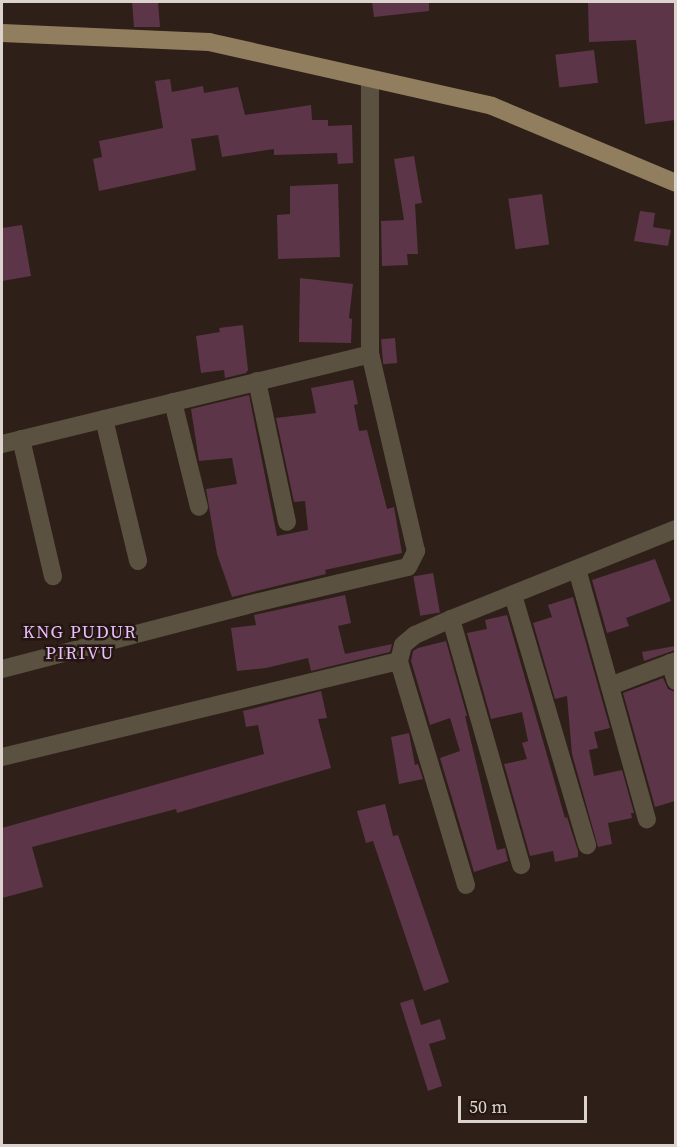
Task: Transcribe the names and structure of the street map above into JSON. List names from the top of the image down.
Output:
{
  "districts": ["KNG PUDUR PIRIVU"],
  "scale_bar": "50 m"
}
